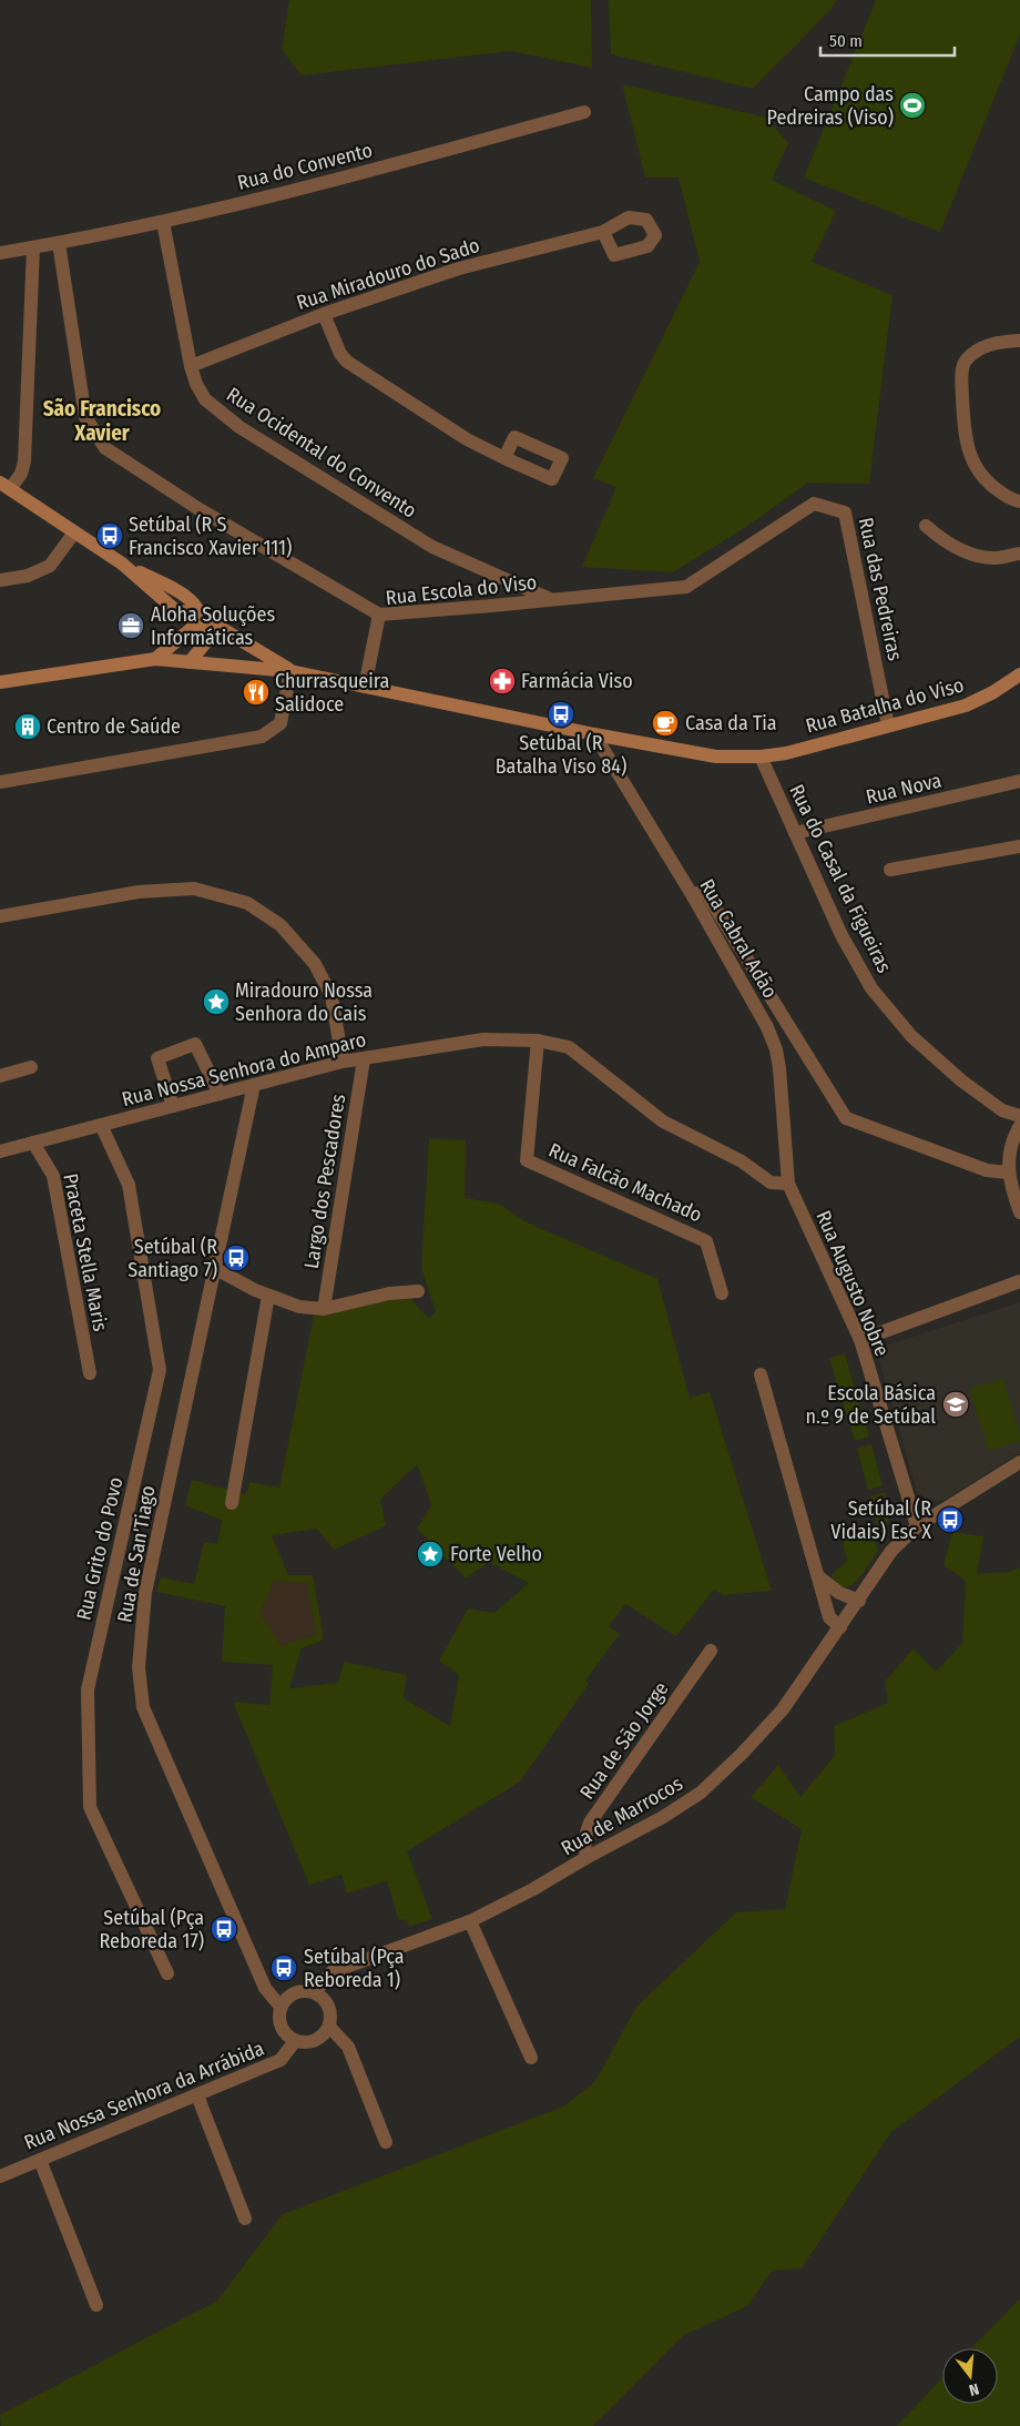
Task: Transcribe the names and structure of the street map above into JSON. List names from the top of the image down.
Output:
{
  "streets": {
    "street": [
      "Rua do Convento",
      "Rua Miradouro do Sado",
      "Rua Ocidental do Convento",
      "Rua das Pedreiras",
      "Rua Escola do Viso",
      "Rua Batalha do Viso",
      "Rua Nova",
      "Rua do Casal da Figueiras",
      "Rua Cabral Adão",
      "Rua Nossa Senhora do Amparo",
      "Largo dos Pescadores",
      "Rua Falcão Machado",
      "Praceta Stella Maris",
      "Rua Augusto Nobre",
      "Rua Grito do Povo",
      "Rua de San'Tiago",
      "Rua de São Jorge",
      "Rua de Marrocos",
      "Rua Nossa Senhora da Arrábida"
    ]
  },
  "crossings": [
    ["Rua do Convento", "Rua Ocidental do Convento"],
    ["Rua Miradouro do Sado", "Rua Ocidental do Convento"],
    ["Rua Ocidental do Convento", "Rua das Pedreiras"],
    ["Rua Ocidental do Convento", "Rua Escola do Viso"],
    ["Rua das Pedreiras", "Rua Escola do Viso"],
    ["Rua das Pedreiras", "Rua Batalha do Viso"],
    ["Rua Escola do Viso", "Rua Batalha do Viso"],
    ["Rua Batalha do Viso", "Rua do Casal da Figueiras"],
    ["Rua Batalha do Viso", "Rua Cabral Adão"],
    ["Rua Nova", "Rua do Casal da Figueiras"],
    ["Rua Cabral Adão", "Rua Nossa Senhora do Amparo"],
    ["Rua Cabral Adão", "Rua Augusto Nobre"],
    ["Rua Nossa Senhora do Amparo", "Largo dos Pescadores"],
    ["Rua Nossa Senhora do Amparo", "Rua Falcão Machado"],
    ["Rua Nossa Senhora do Amparo", "Praceta Stella Maris"],
    ["Rua Nossa Senhora do Amparo", "Rua Augusto Nobre"],
    ["Rua Nossa Senhora do Amparo", "Rua Grito do Povo"],
    ["Rua Nossa Senhora do Amparo", "Rua de San'Tiago"],
    ["Rua Augusto Nobre", "Rua de Marrocos"],
    ["Rua de San'Tiago", "Rua de Marrocos"],
    ["Rua de San'Tiago", "Rua Nossa Senhora da Arrábida"],
    ["Rua de São Jorge", "Rua de Marrocos"],
    ["Rua de Marrocos", "Rua Nossa Senhora da Arrábida"]
  ],
  "districts": ["São Francisco Xavier"],
  "places": {
    "sports": ["Campo das Pedreiras (Viso)"],
    "bus stop": [
      "Setúbal (R S Francisco Xavier 111)",
      "Setúbal (R Batalha Viso 84)",
      "Setúbal (R Santiago 7)",
      "Setúbal (R Vidais) Esc X",
      "Setúbal (Pça Reboreda 17)",
      "Setúbal (Pça Reboreda 1)"
    ],
    "office": ["Aloha Soluções Informáticas"],
    "pharmacy": ["Farmácia Viso"],
    "restaurant": ["Churrasqueira Salidoce"],
    "cafe": ["Casa da Tia"],
    "building": ["Centro de Saúde"],
    "place": ["Miradouro Nossa Senhora do Cais", "Forte Velho"],
    "school or university": ["Escola Básica n.º 9 de Setúbal"]
  },
  "scale_bar": "50 m",
  "north": "bottom"
}
